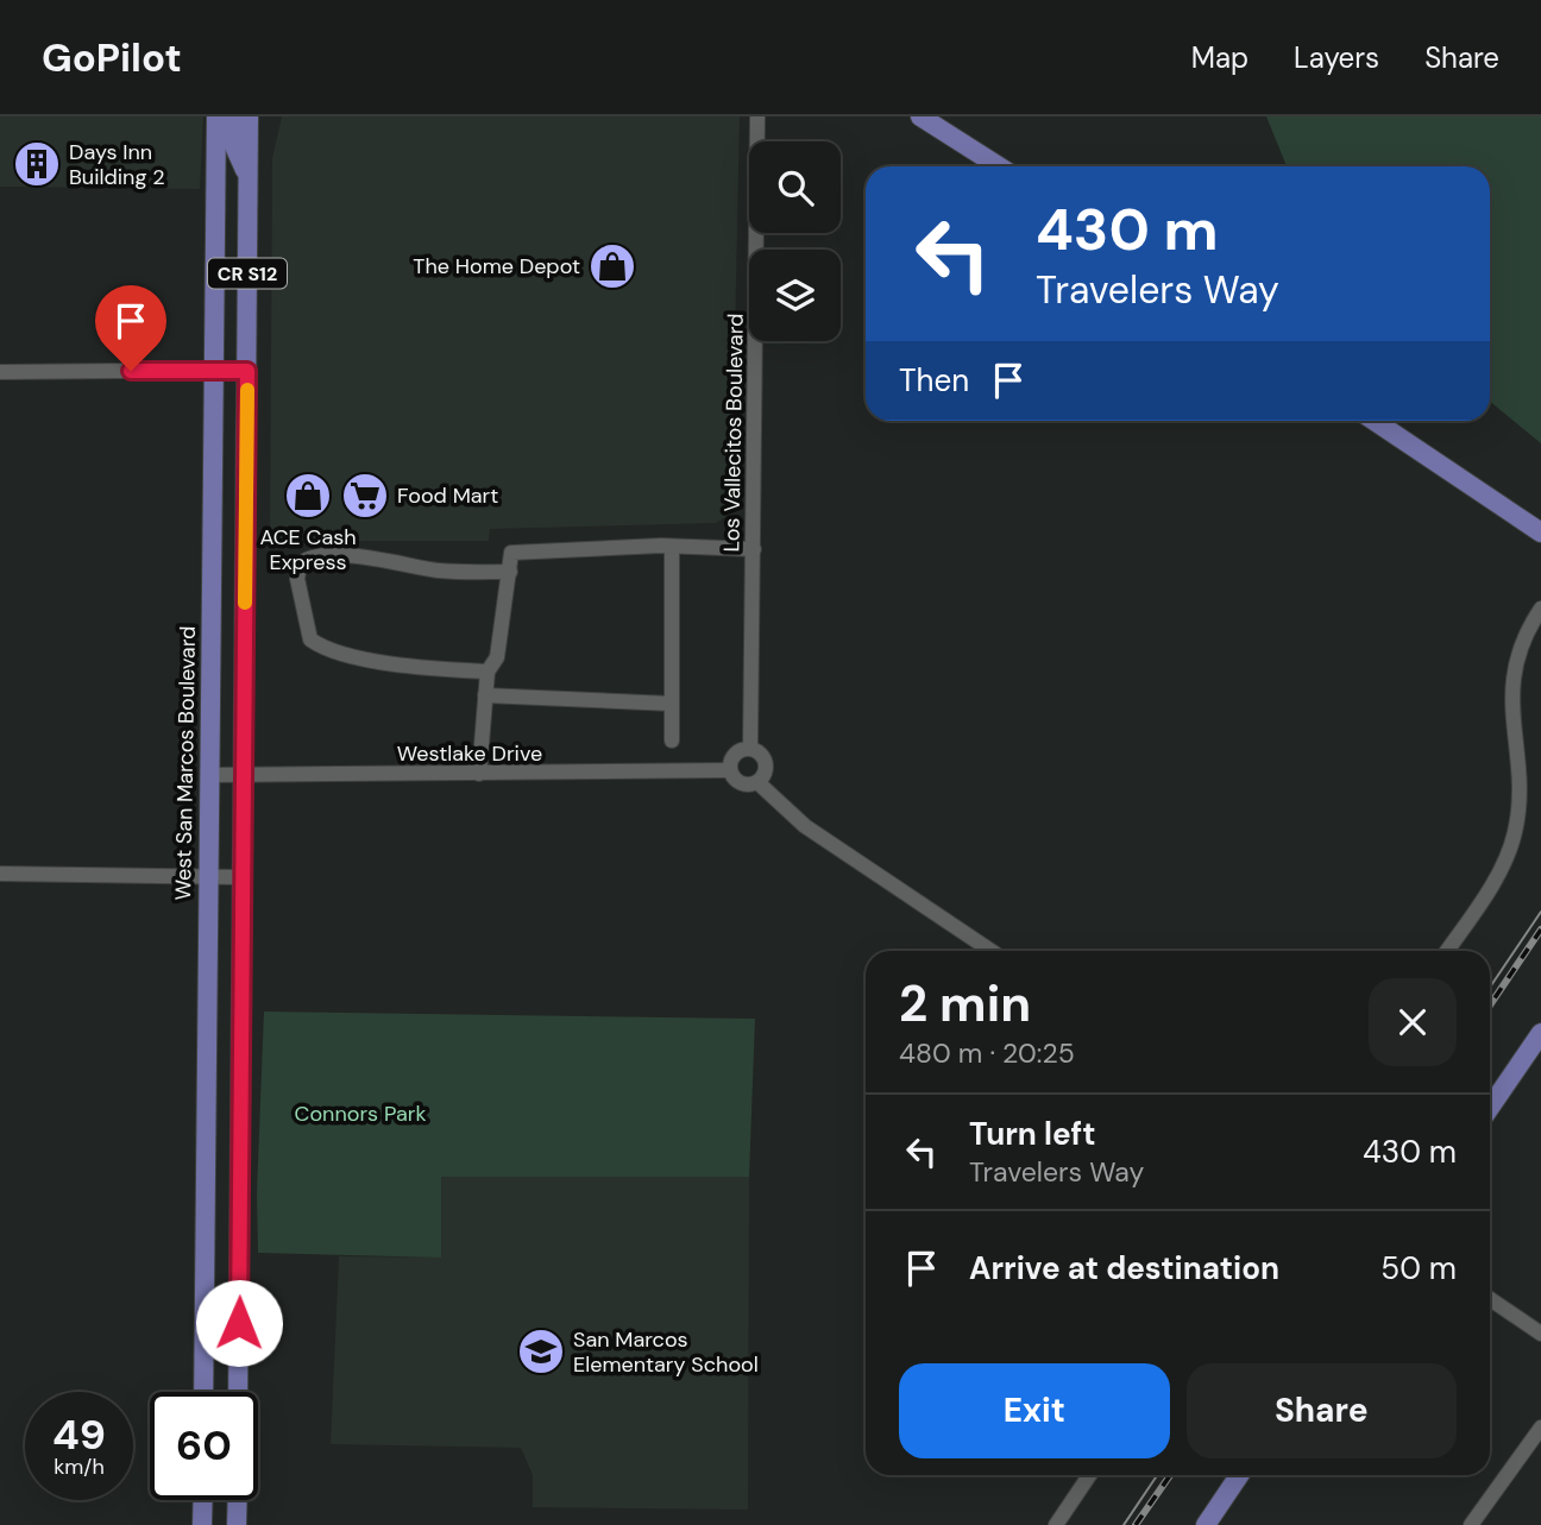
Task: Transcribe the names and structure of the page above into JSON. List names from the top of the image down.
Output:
{
  "streets": {
    "main road": ["CR S12", "West San Marcos Boulevard"],
    "street": ["Los Vallecitos Boulevard", "Westlake Drive"]
  },
  "crossings": [
    ["CR S12", "Westlake Drive"],
    ["Los Vallecitos Boulevard", "Westlake Drive"],
    ["Westlake Drive", "West San Marcos Boulevard"]
  ],
  "parks": ["Connors Park"],
  "places": {
    "building": ["Days Inn Building 2"],
    "shop": ["The Home Depot", "ACE Cash Express"],
    "supermarket": ["Food Mart"],
    "school or university": ["San Marcos Elementary School"]
  },
  "page": {
    "header": "GoPilot",
    "nav": ["Map", "Layers", "Share"],
    "turn": ["430 m", "Travelers Way"],
    "then": "Then",
    "heading": ["2 min", "480 m · 20:25"],
    "list": [
      {
        "name": "Turn left",
        "note": "Travelers Way",
        "value": "430 m"
      },
      {
        "name": "Arrive at destination",
        "value": "50 m"
      }
    ],
    "buttons": ["Exit", "Share"],
    "speed": "49 km/h",
    "limit": "60"
  }
}
